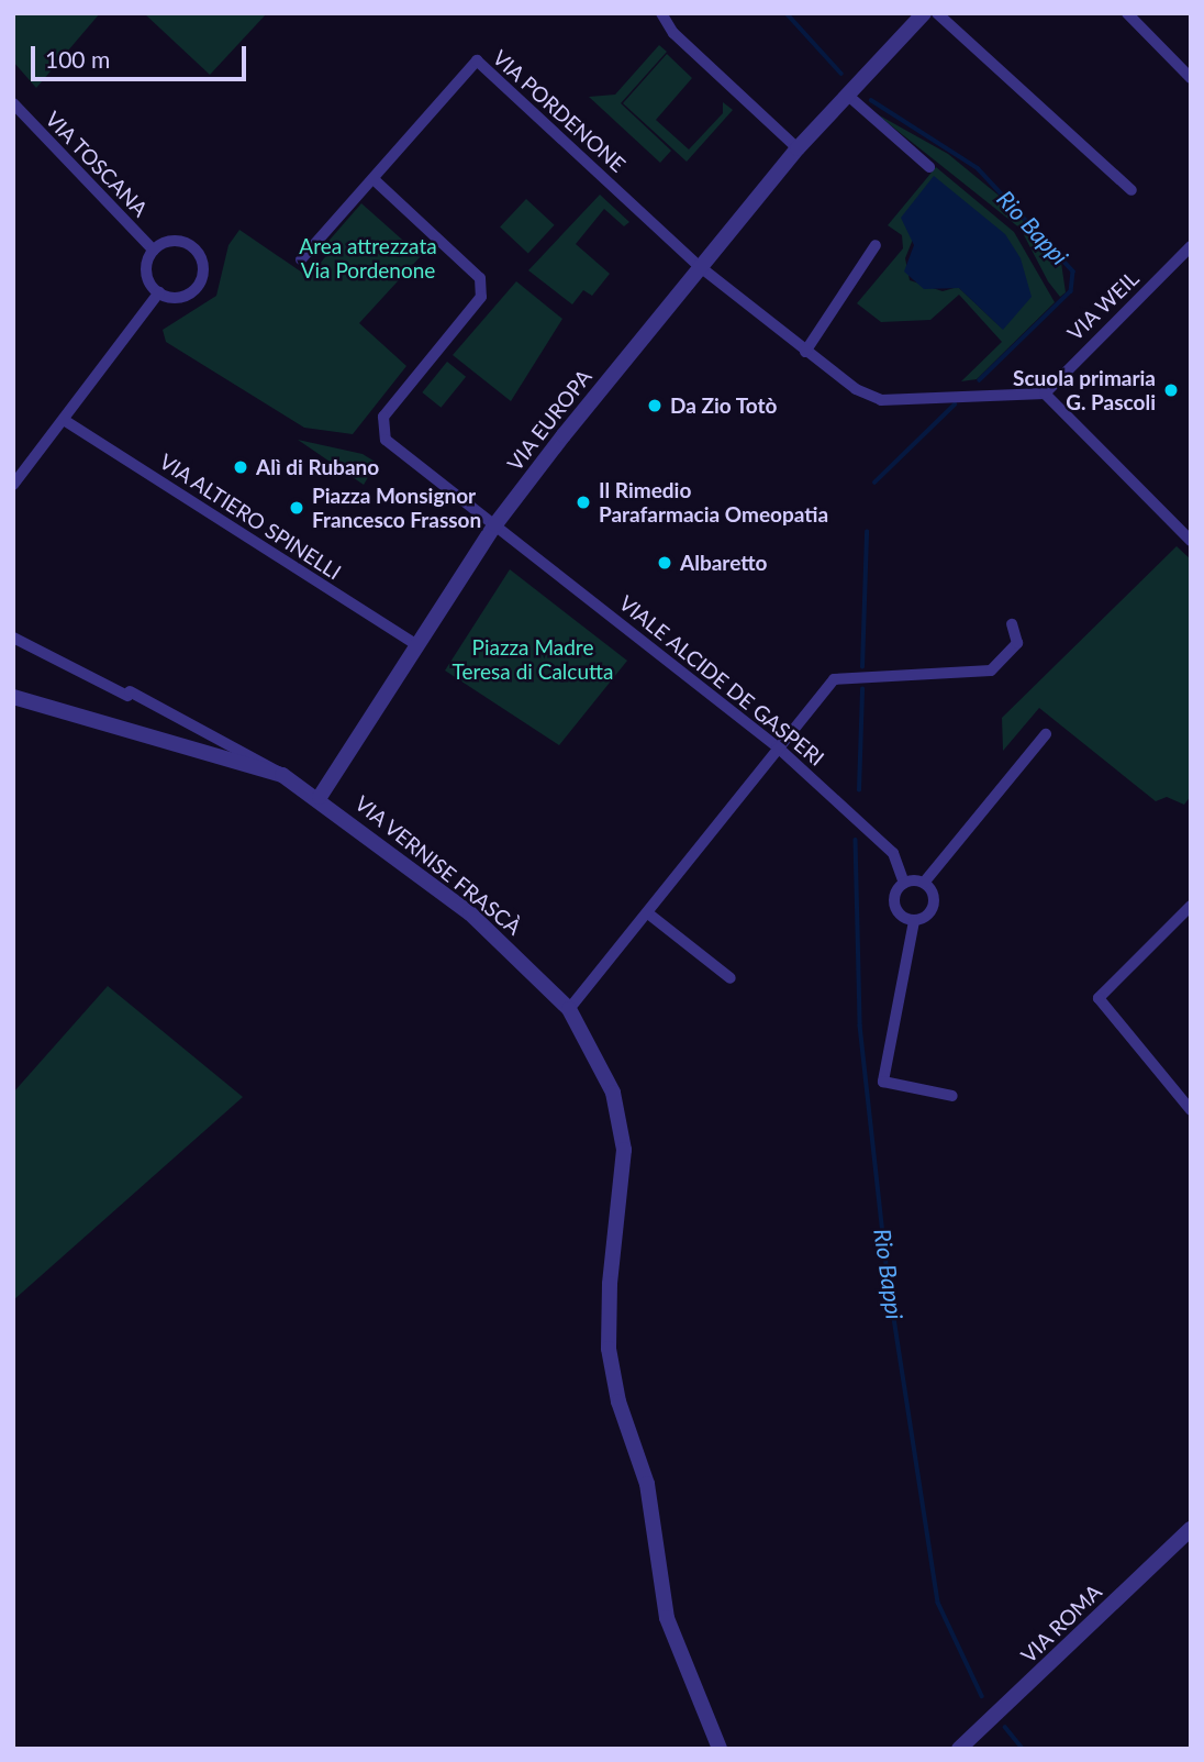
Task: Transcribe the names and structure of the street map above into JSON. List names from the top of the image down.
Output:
{
  "streets": {
    "street": [
      "VIA PORDENONE",
      "VIA TOSCANA",
      "VIA WEIL",
      "VIA EUROPA",
      "VIA ALTIERO SPINELLI",
      "VIALE ALCIDE DE GASPERI",
      "VIA VERNISE FRASCÀ",
      "VIA ROMA"
    ]
  },
  "crossings": [
    ["VIA PORDENONE", "VIA EUROPA"],
    ["VIA EUROPA", "VIA ALTIERO SPINELLI"],
    ["VIA EUROPA", "VIALE ALCIDE DE GASPERI"],
    ["VIA EUROPA", "VIA VERNISE FRASCÀ"]
  ],
  "water": ["Rio Bappi"],
  "parks": ["Area attrezzata Via Pordenone", "Piazza Madre Teresa di Calcutta"],
  "places": [
    "Scuola primaria G. Pascoli",
    "Da Zio Totò",
    "Alì di Rubano",
    "Il Rimedio Parafarmacia Omeopatia",
    "Piazza Monsignor Francesco Frasson",
    "Albaretto"
  ],
  "scale_bar": "100 m"
}
